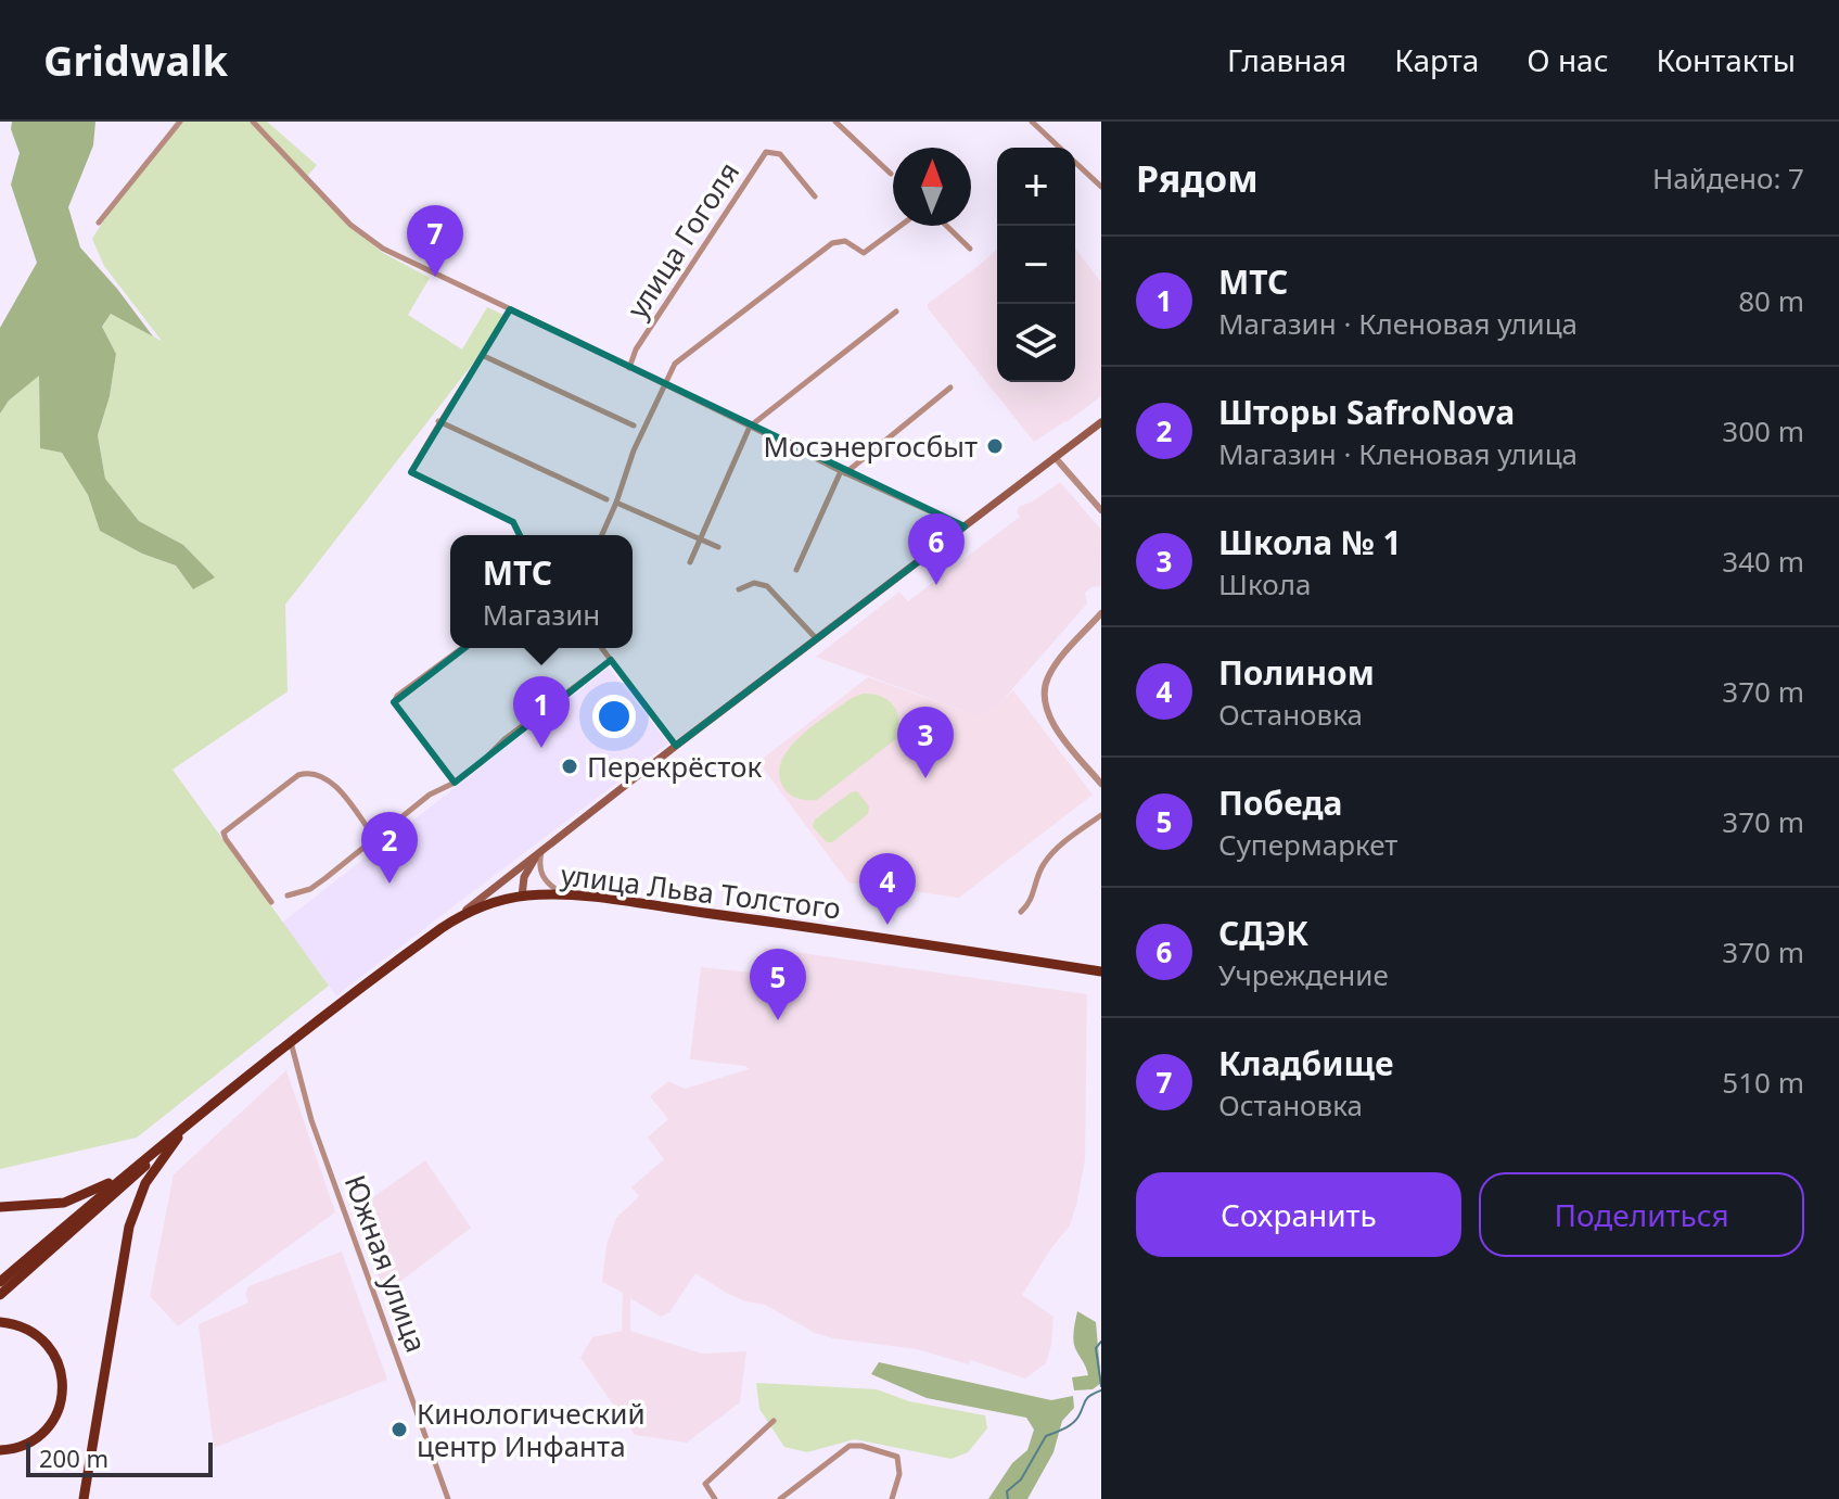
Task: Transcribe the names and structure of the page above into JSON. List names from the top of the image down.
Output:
{
  "streets": {
    "highway": ["улица Льва Толстого"],
    "street": ["улица Гоголя", "Южная улица"]
  },
  "crossings": [
    ["улица Льва Толстого", "Южная улица"]
  ],
  "places": ["Мосэнергосбыт", "Перекрёсток", "Кинологический центр Инфанта"],
  "scale_bar": "200 m",
  "north": "top",
  "page": {
    "header": "Gridwalk",
    "nav": [
      "Главная",
      "Карта",
      "О нас",
      "Контакты"
    ],
    "heading": ["Рядом", "Найдено: 7"],
    "map_buttons": ["+", "−"],
    "pins": [
      "7",
      "6",
      "1",
      "3",
      "2",
      "4",
      "5"
    ],
    "list": [
      {
        "mark": "1",
        "name": "МТС",
        "note": "Магазин · Кленовая улица",
        "value": "80 m"
      },
      {
        "mark": "2",
        "name": "Шторы SafroNova",
        "note": "Магазин · Кленовая улица",
        "value": "300 m"
      },
      {
        "mark": "3",
        "name": "Школа № 1",
        "note": "Школа",
        "value": "340 m"
      },
      {
        "mark": "4",
        "name": "Полином",
        "note": "Остановка",
        "value": "370 m"
      },
      {
        "mark": "5",
        "name": "Победа",
        "note": "Супермаркет",
        "value": "370 m"
      },
      {
        "mark": "6",
        "name": "СДЭК",
        "note": "Учреждение",
        "value": "370 m"
      },
      {
        "mark": "7",
        "name": "Кладбище",
        "note": "Остановка",
        "value": "510 m"
      }
    ],
    "popup": ["МТС", "Магазин"],
    "buttons": ["Сохранить", "Поделиться"],
    "scale": "200 m"
  }
}
